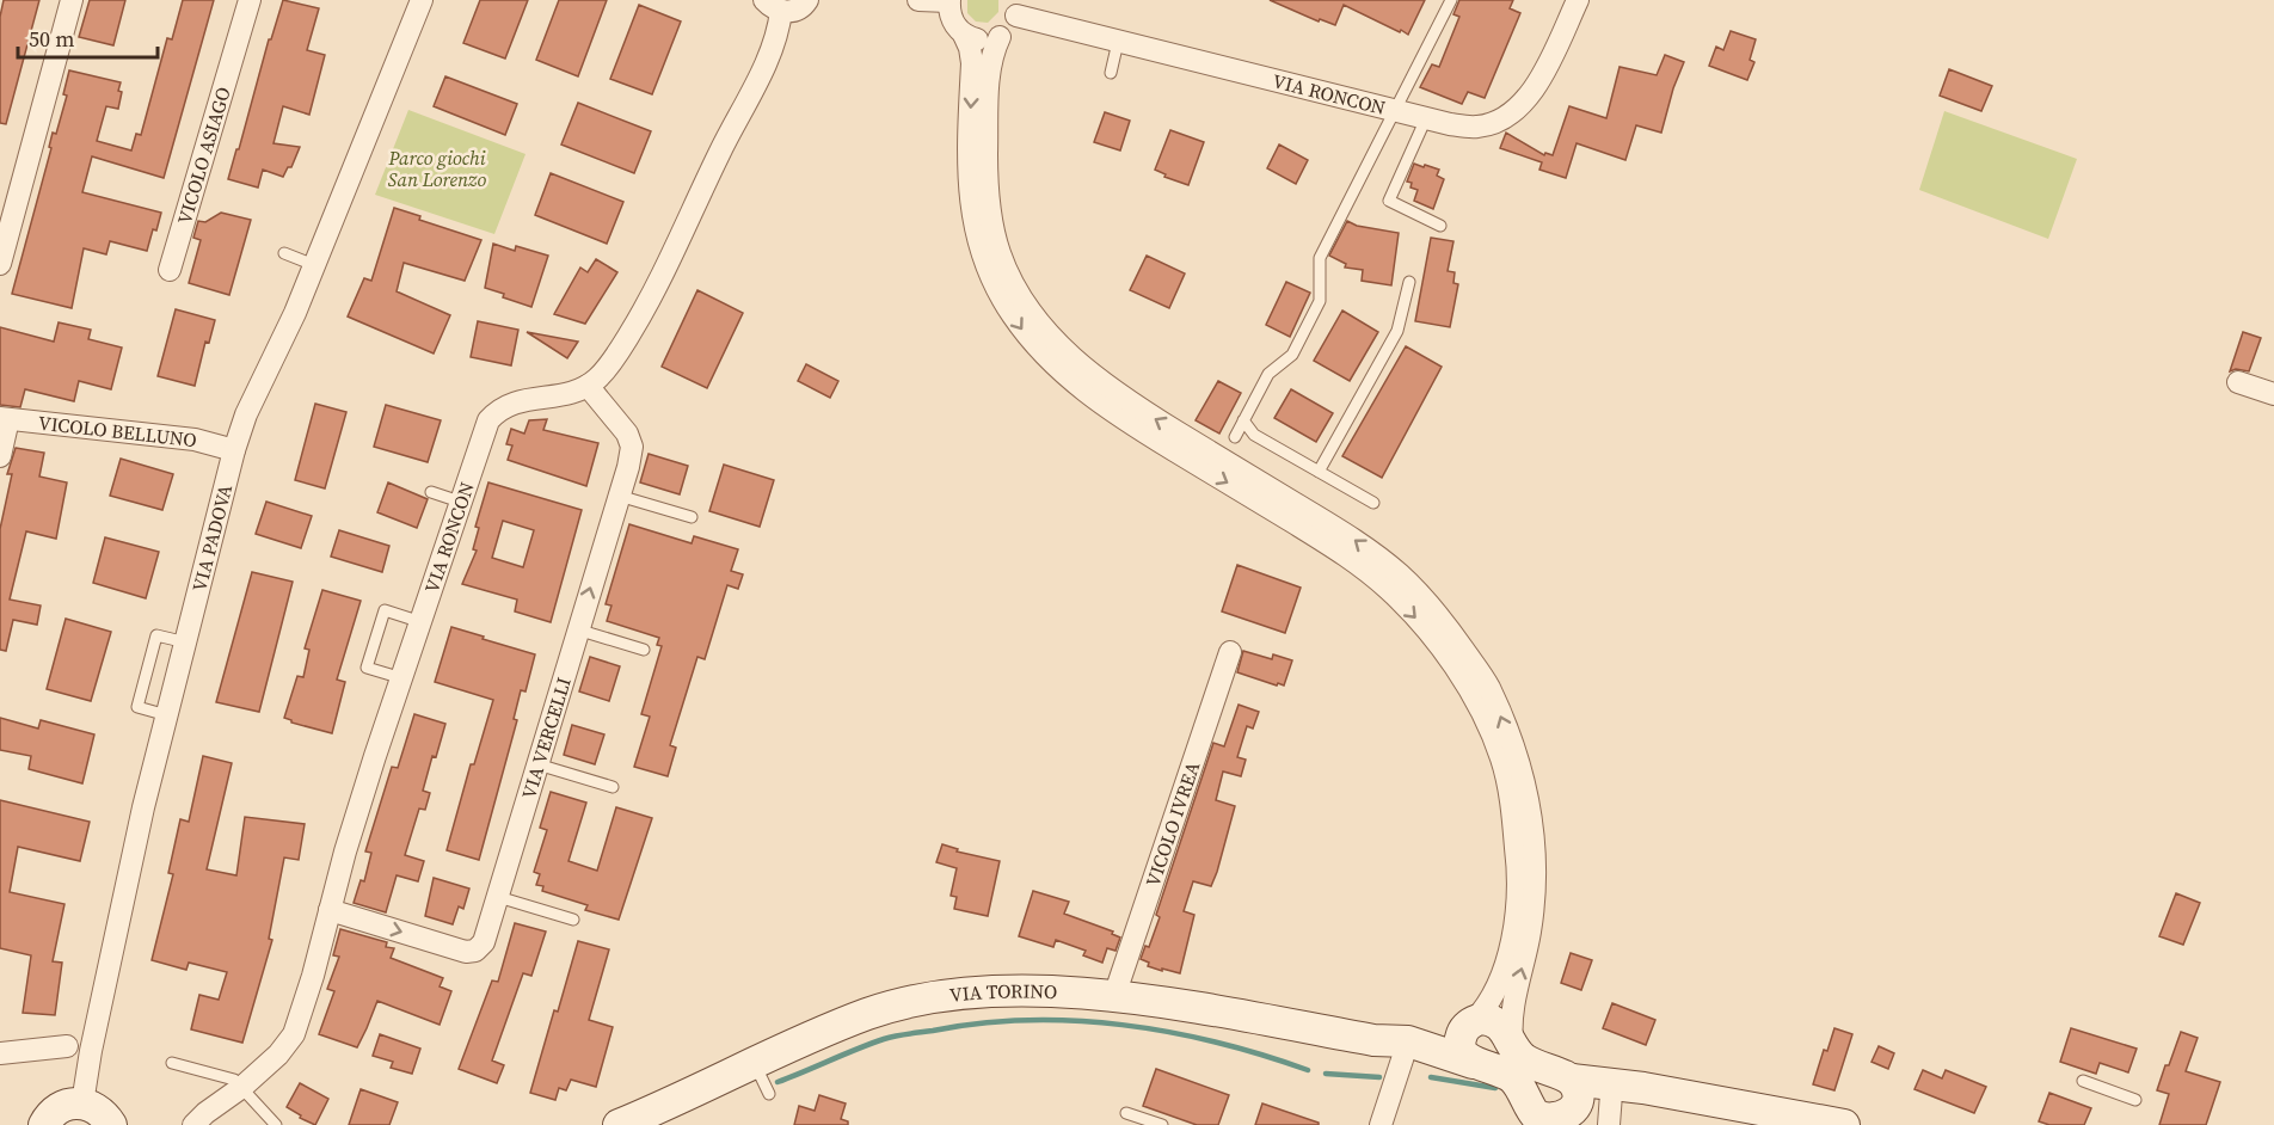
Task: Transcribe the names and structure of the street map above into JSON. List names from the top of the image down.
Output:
{
  "streets": {
    "street": [
      "VIA RONCON",
      "VICOLO ASIAGO",
      "VICOLO BELLUNO",
      "VIA PADOVA",
      "VIA VERCELLI",
      "VICOLO IVREA",
      "VIA TORINO"
    ]
  },
  "crossings": [
    ["VIA RONCON", "VIA VERCELLI"],
    ["VICOLO BELLUNO", "VIA PADOVA"],
    ["VICOLO IVREA", "VIA TORINO"]
  ],
  "parks": ["Parco giochi San Lorenzo"],
  "scale_bar": "50 m"
}
